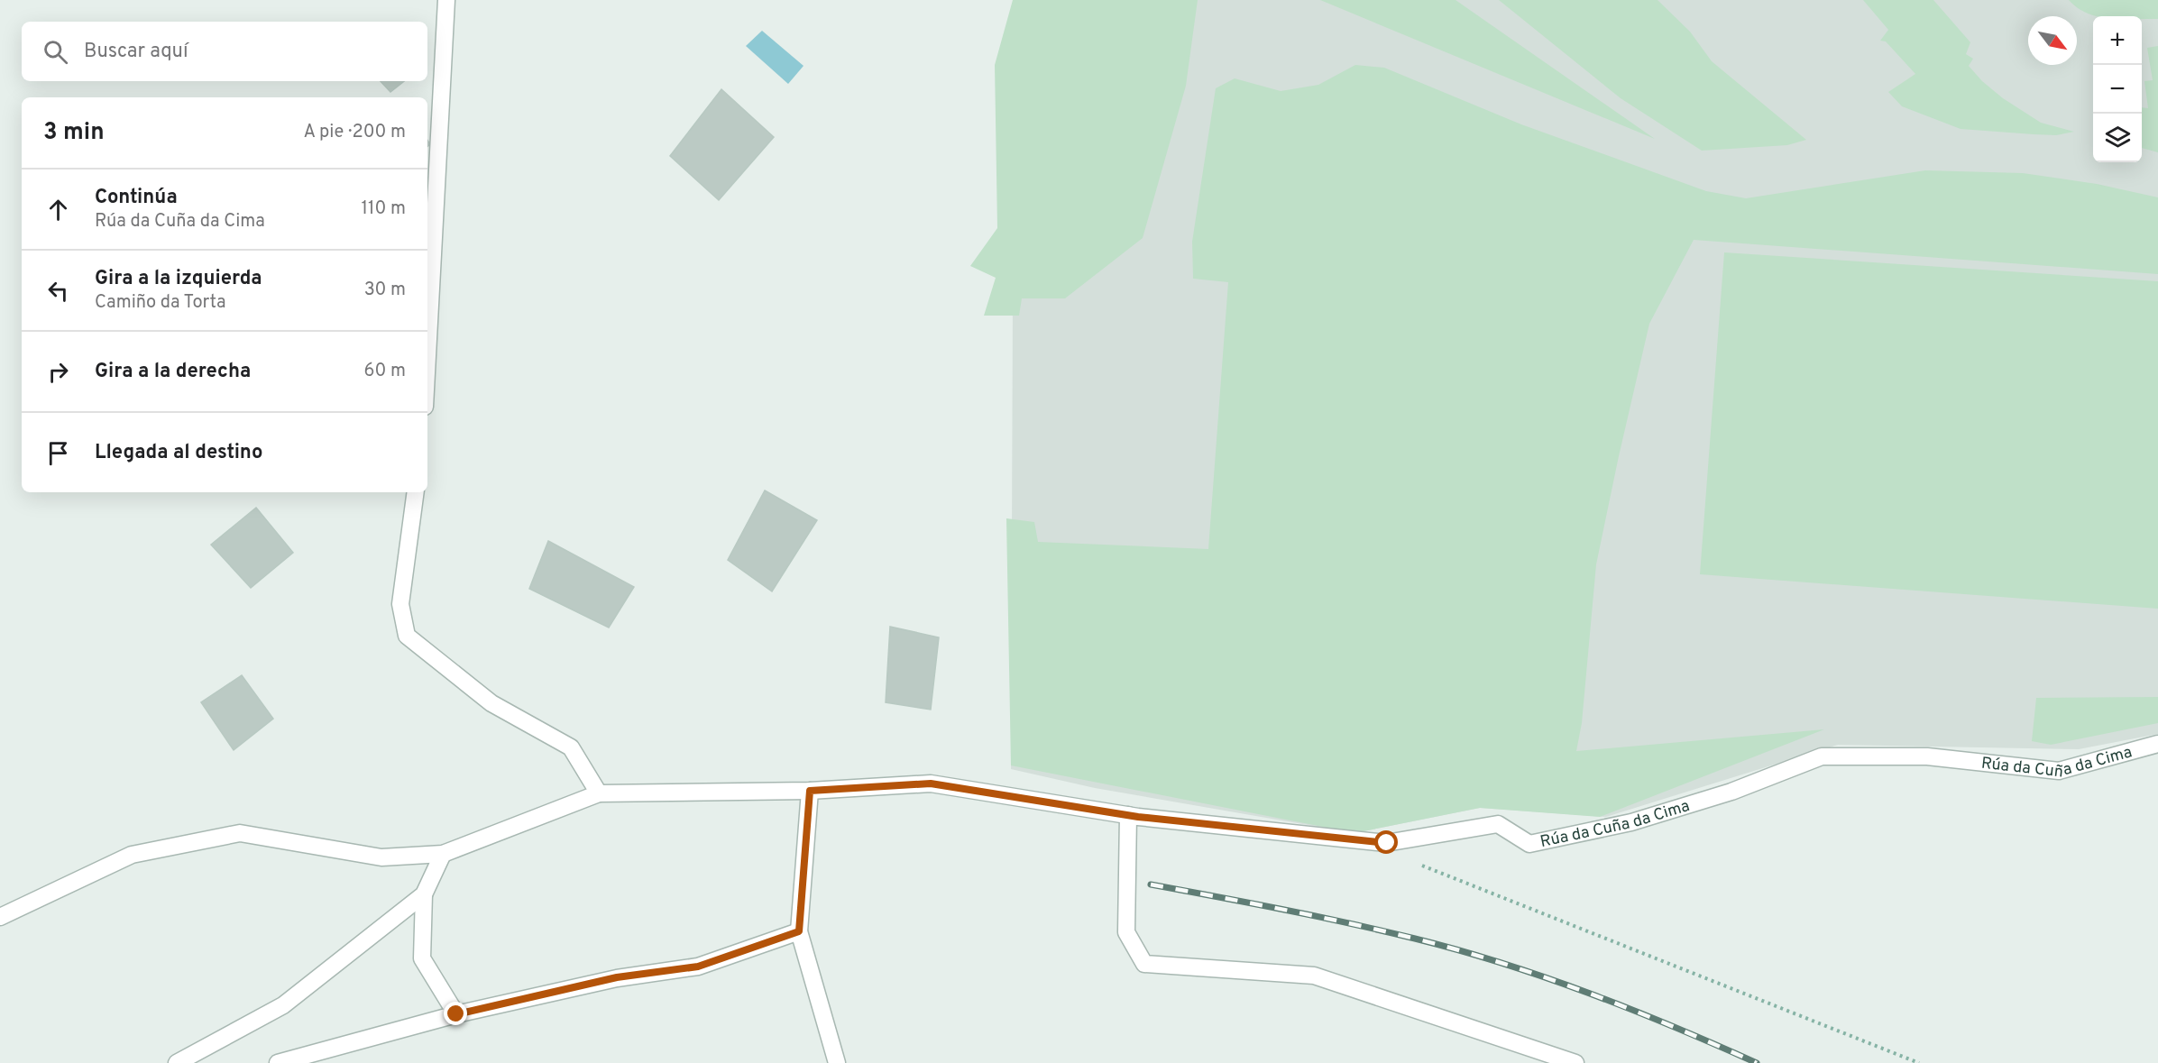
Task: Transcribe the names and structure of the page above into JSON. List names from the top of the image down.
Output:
{
  "streets": {
    "street": ["Rúa da Cuña da Cima"]
  },
  "north": "bottom right",
  "page": {
    "map_buttons": ["+", "−"],
    "search": "Buscar aquí",
    "heading": ["3 min", "A pie · 200 m"],
    "list": [
      ["Continúa", "Rúa da Cuña da Cima", "110 m"],
      ["Gira a la izquierda", "Camiño da Torta", "30 m"],
      ["Gira a la derecha", "60 m"],
      "Llegada al destino"
    ]
  }
}
